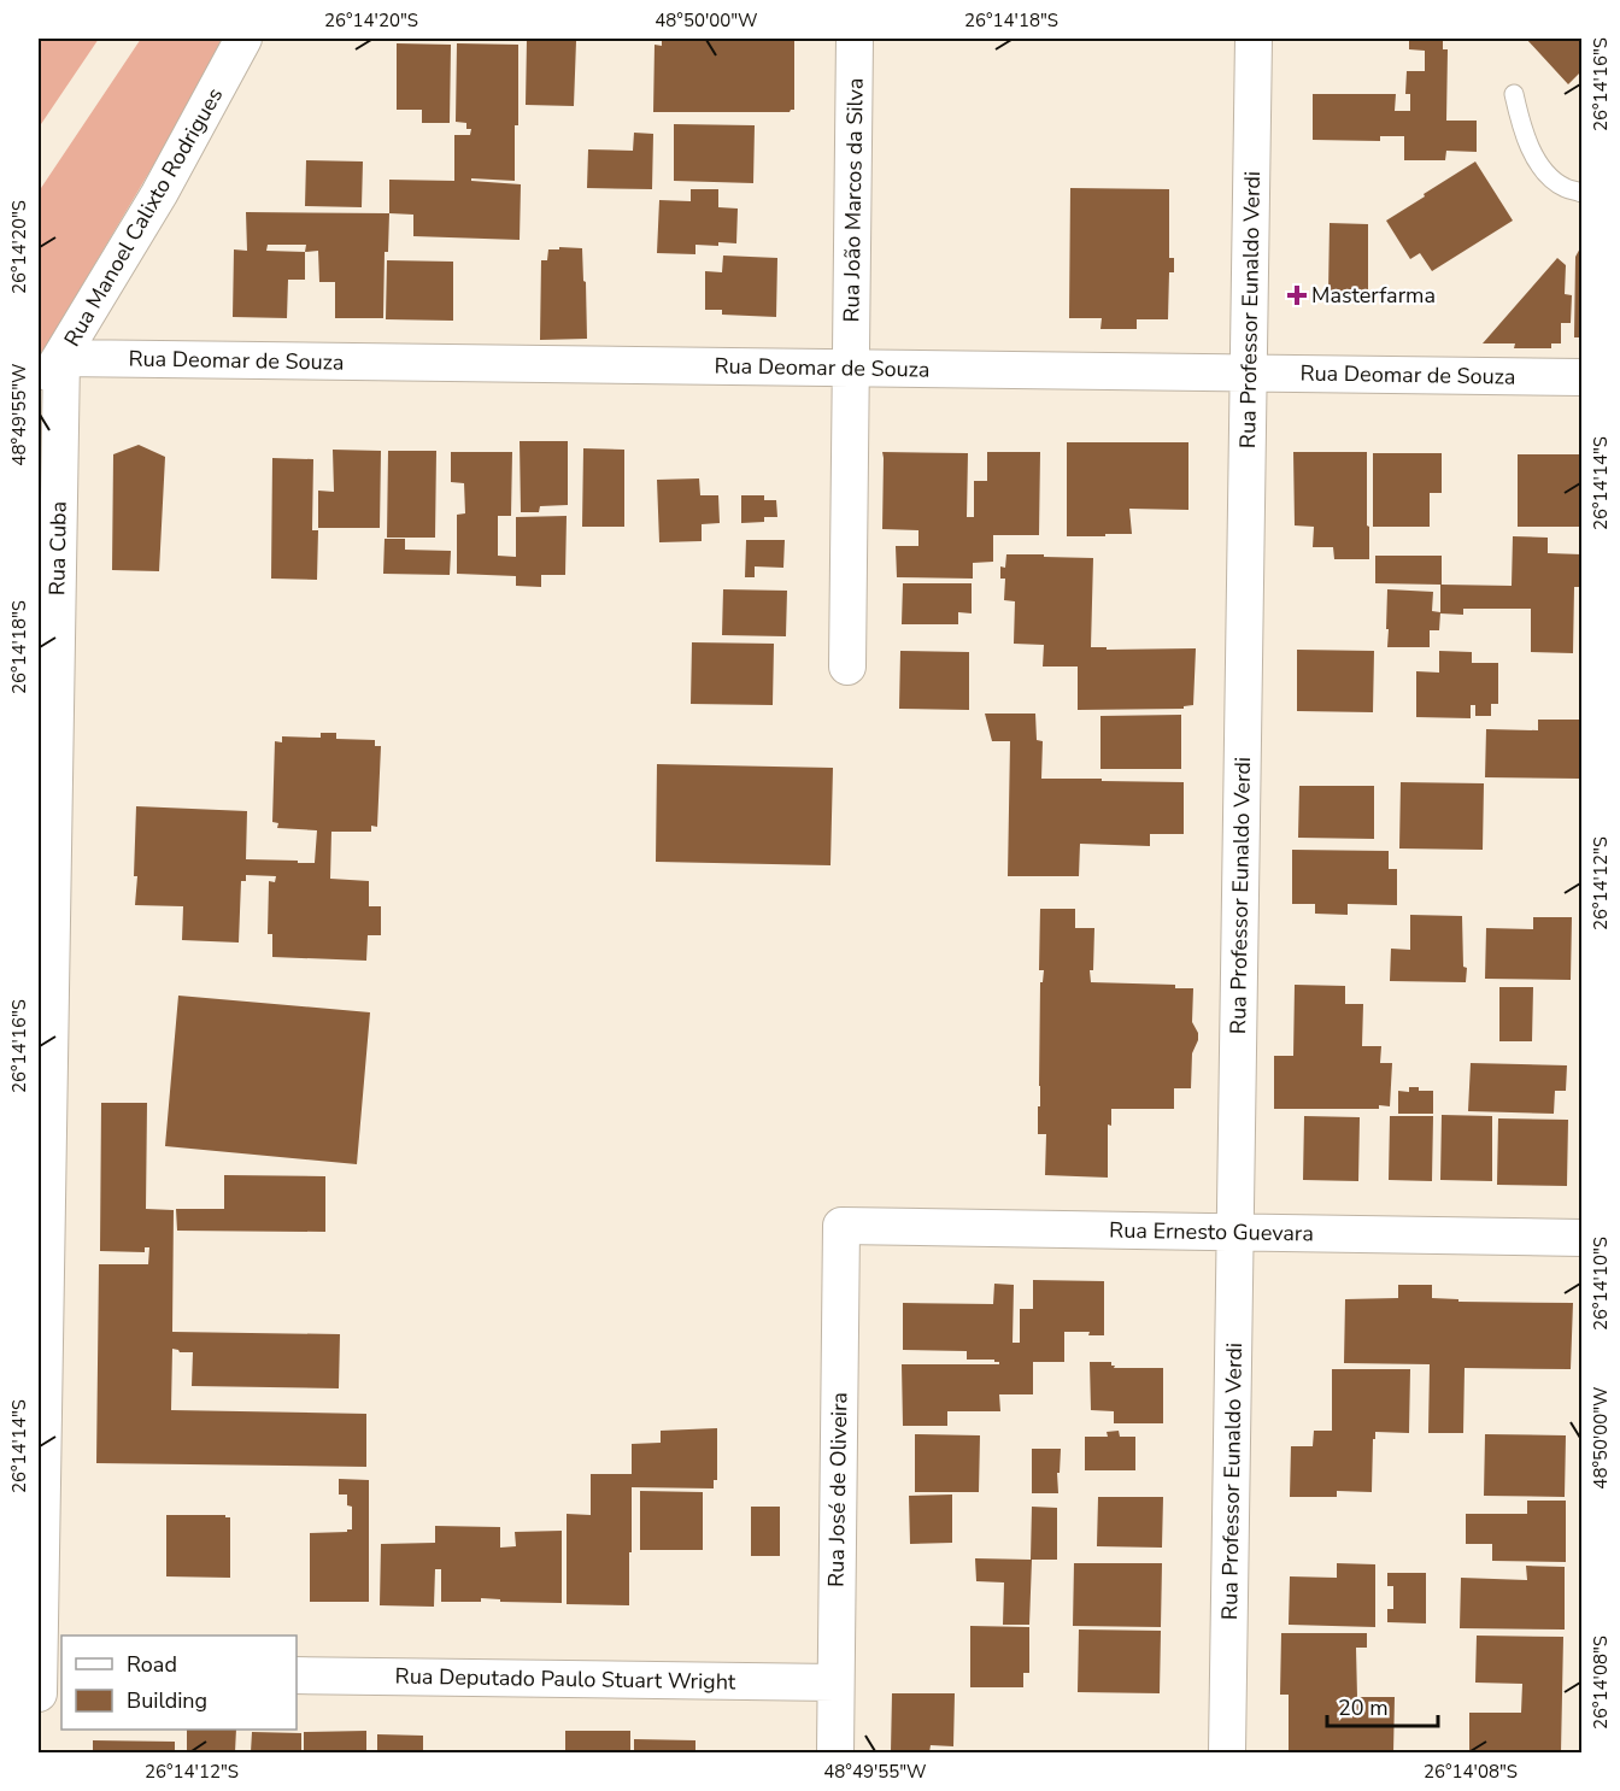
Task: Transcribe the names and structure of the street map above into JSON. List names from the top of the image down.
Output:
{
  "streets": {
    "street": [
      "Rua João Marcos da Silva",
      "Rua Manoel Calixto Rodrigues",
      "Rua Professor Eunaldo Verdi",
      "Rua Deomar de Souza",
      "Rua Cuba",
      "Rua Ernesto Guevara",
      "Rua José de Oliveira",
      "Rua Deputado Paulo Stuart Wright"
    ]
  },
  "crossings": [
    ["Rua João Marcos da Silva", "Rua Deomar de Souza"],
    ["Rua Manoel Calixto Rodrigues", "Rua Deomar de Souza"],
    ["Rua Manoel Calixto Rodrigues", "Rua Cuba"],
    ["Rua Professor Eunaldo Verdi", "Rua Deomar de Souza"],
    ["Rua Professor Eunaldo Verdi", "Rua Ernesto Guevara"],
    ["Rua Deomar de Souza", "Rua Cuba"],
    ["Rua Ernesto Guevara", "Rua José de Oliveira"],
    ["Rua José de Oliveira", "Rua Deputado Paulo Stuart Wright"]
  ],
  "places": {
    "health": ["Masterfarma"]
  },
  "legend": ["Road", "Building"],
  "scale_bar": "20 m",
  "coordinates": [
    "26°14'20\"S",
    "48°50'00\"W",
    "26°14'18\"S",
    "26°14'16\"S",
    "48°49'55\"W",
    "26°14'14\"S",
    "26°14'12\"S",
    "26°14'10\"S",
    "26°14'08\"S"
  ]
}
